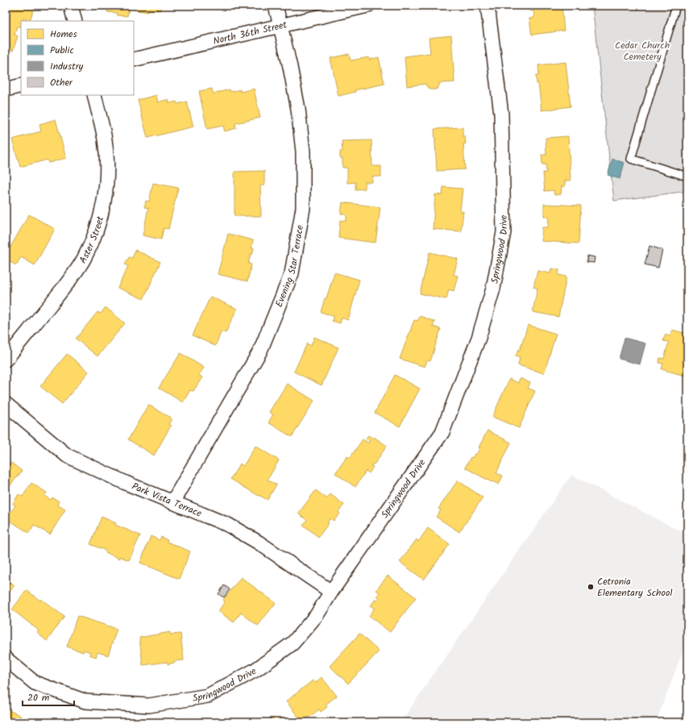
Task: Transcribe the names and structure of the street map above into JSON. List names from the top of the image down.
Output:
{
  "streets": {
    "street": [
      "North 36th Street",
      "Aster Street",
      "Springwood Drive",
      "Evening Star Terrace",
      "Park Vista Terrace"
    ]
  },
  "crossings": [
    ["North 36th Street", "Evening Star Terrace"],
    ["Springwood Drive", "Park Vista Terrace"],
    ["Evening Star Terrace", "Park Vista Terrace"]
  ],
  "parks": ["Cedar Church Cemetery"],
  "places": ["Cetronia Elementary School"],
  "legend": [
    "Homes",
    "Public",
    "Industry",
    "Other"
  ],
  "scale_bar": "20 m"
}
